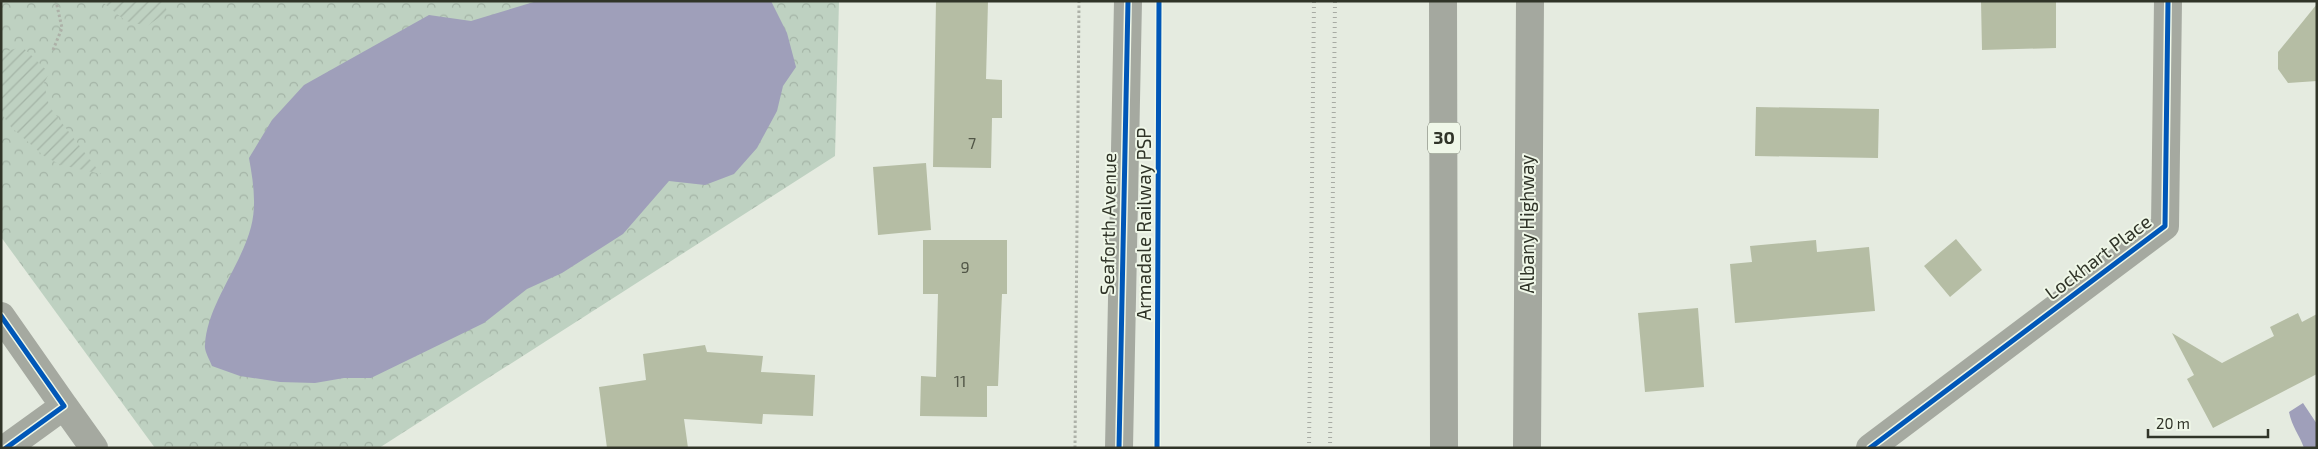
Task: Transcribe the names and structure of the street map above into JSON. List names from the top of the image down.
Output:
{
  "streets": {
    "highway": ["30", "Albany Highway"],
    "street": ["Seaforth Avenue", "Lockhart Place"],
    "cycle path": ["Armadale Railway PSP"]
  },
  "house_numbers": ["7", "9", "11"],
  "scale_bar": "20 m"
}
